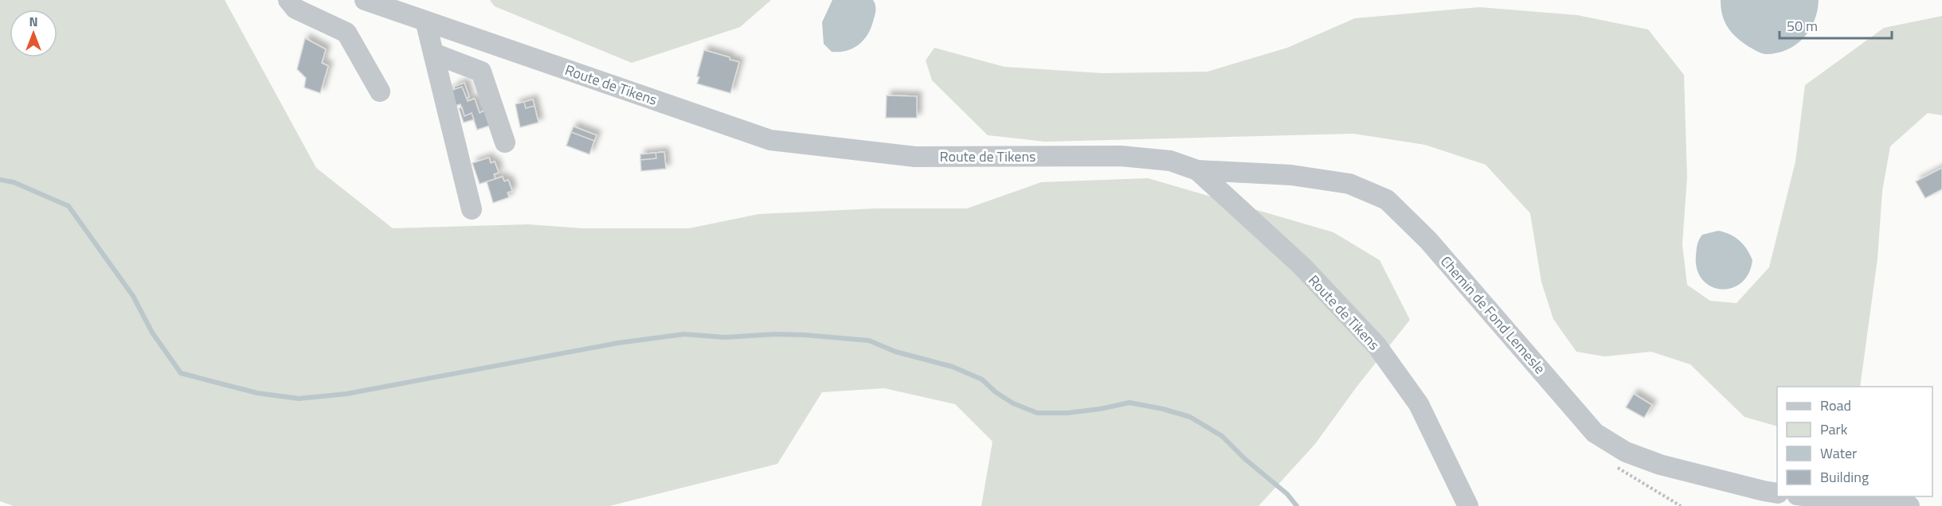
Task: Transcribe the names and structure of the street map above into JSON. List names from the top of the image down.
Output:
{
  "streets": {
    "street": ["Route de Tikens", "Chemin de Fond Lemesle"]
  },
  "crossings": [
    ["Route de Tikens", "Chemin de Fond Lemesle"]
  ],
  "legend": [
    "Road",
    "Park",
    "Water",
    "Building"
  ],
  "scale_bar": "50 m",
  "north": "top"
}
